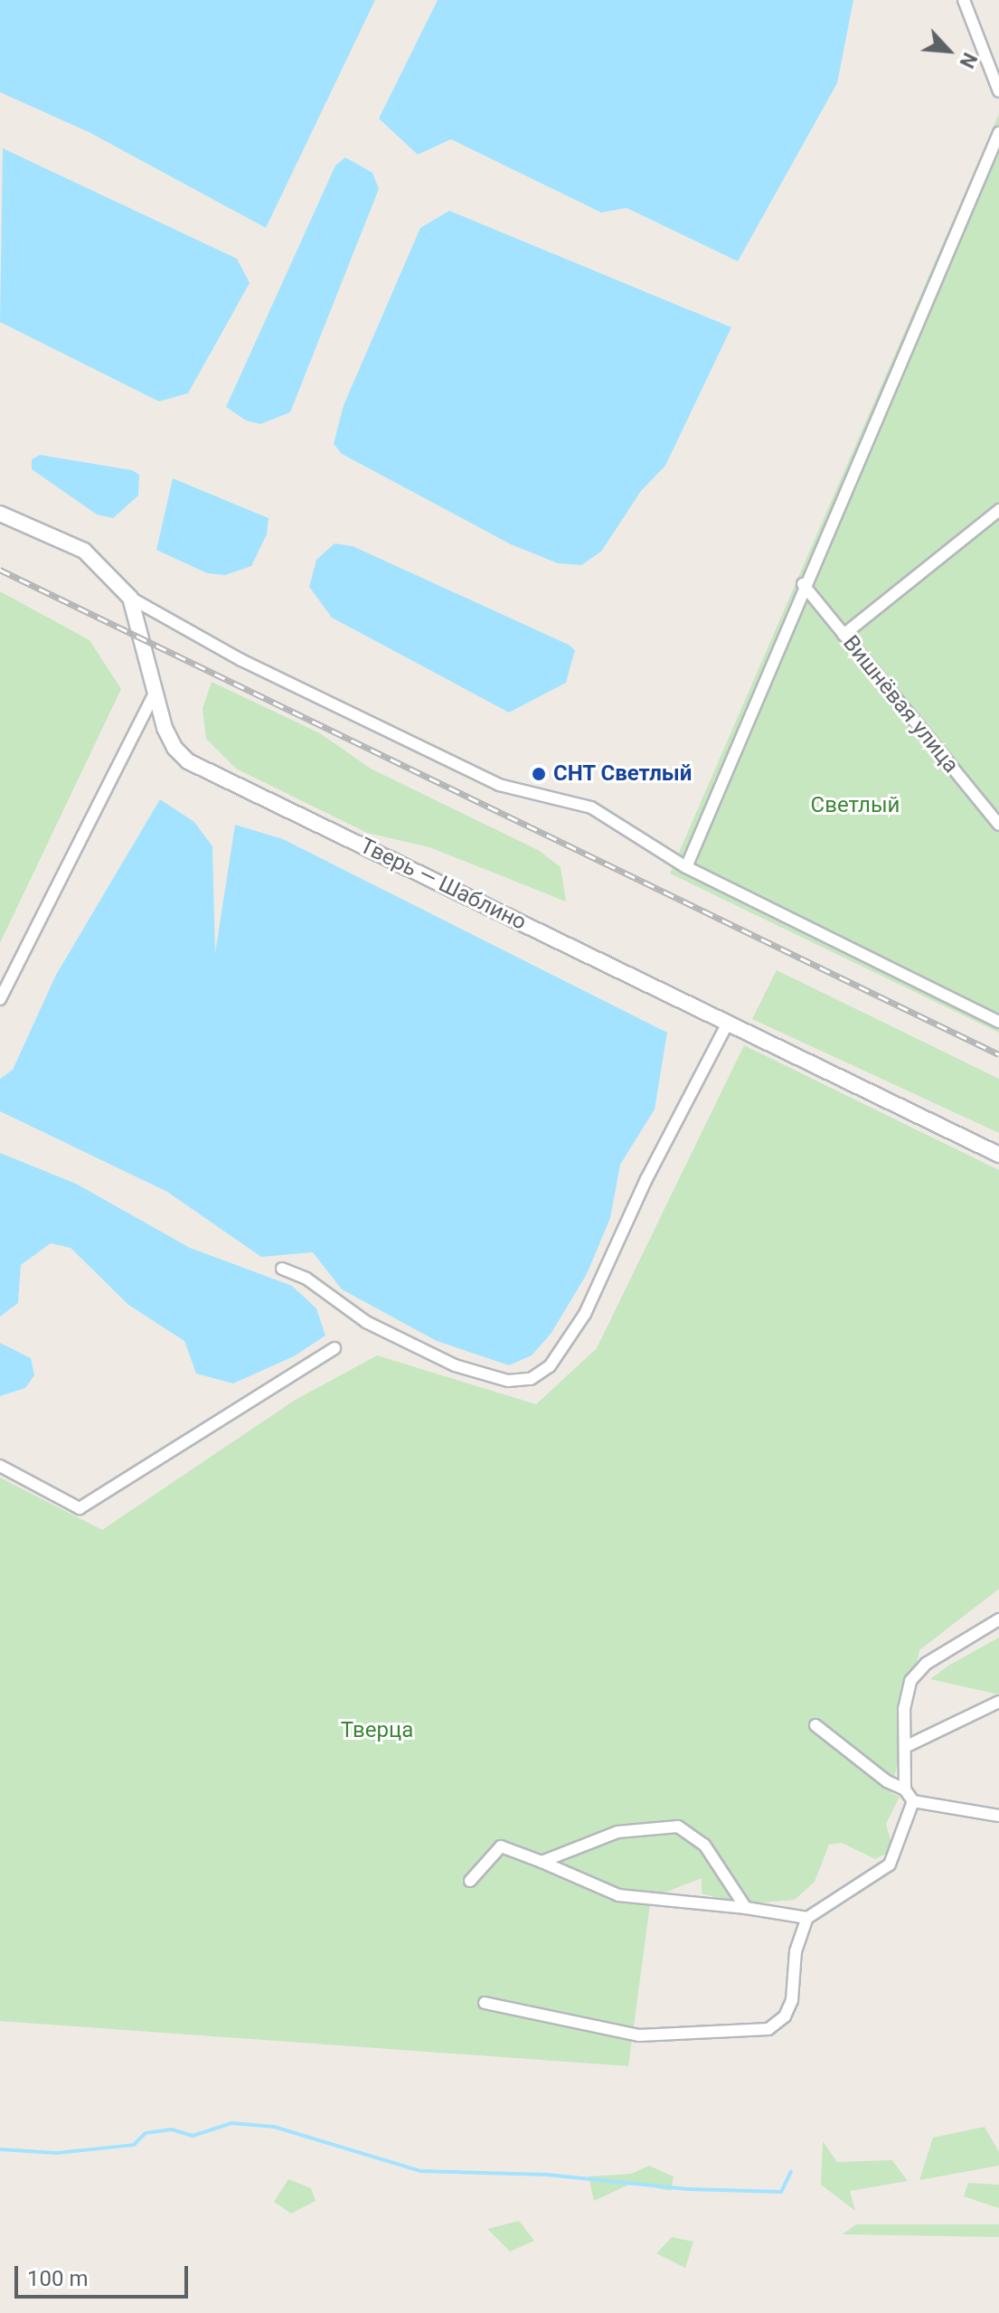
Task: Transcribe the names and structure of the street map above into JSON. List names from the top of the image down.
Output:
{
  "streets": {
    "street": ["Вишнёвая улица", "Тверь — Шаблино"]
  },
  "parks": ["Светлый", "Тверца"],
  "places": ["СНТ Светлый"],
  "scale_bar": "100 m",
  "north": "bottom right"
}
